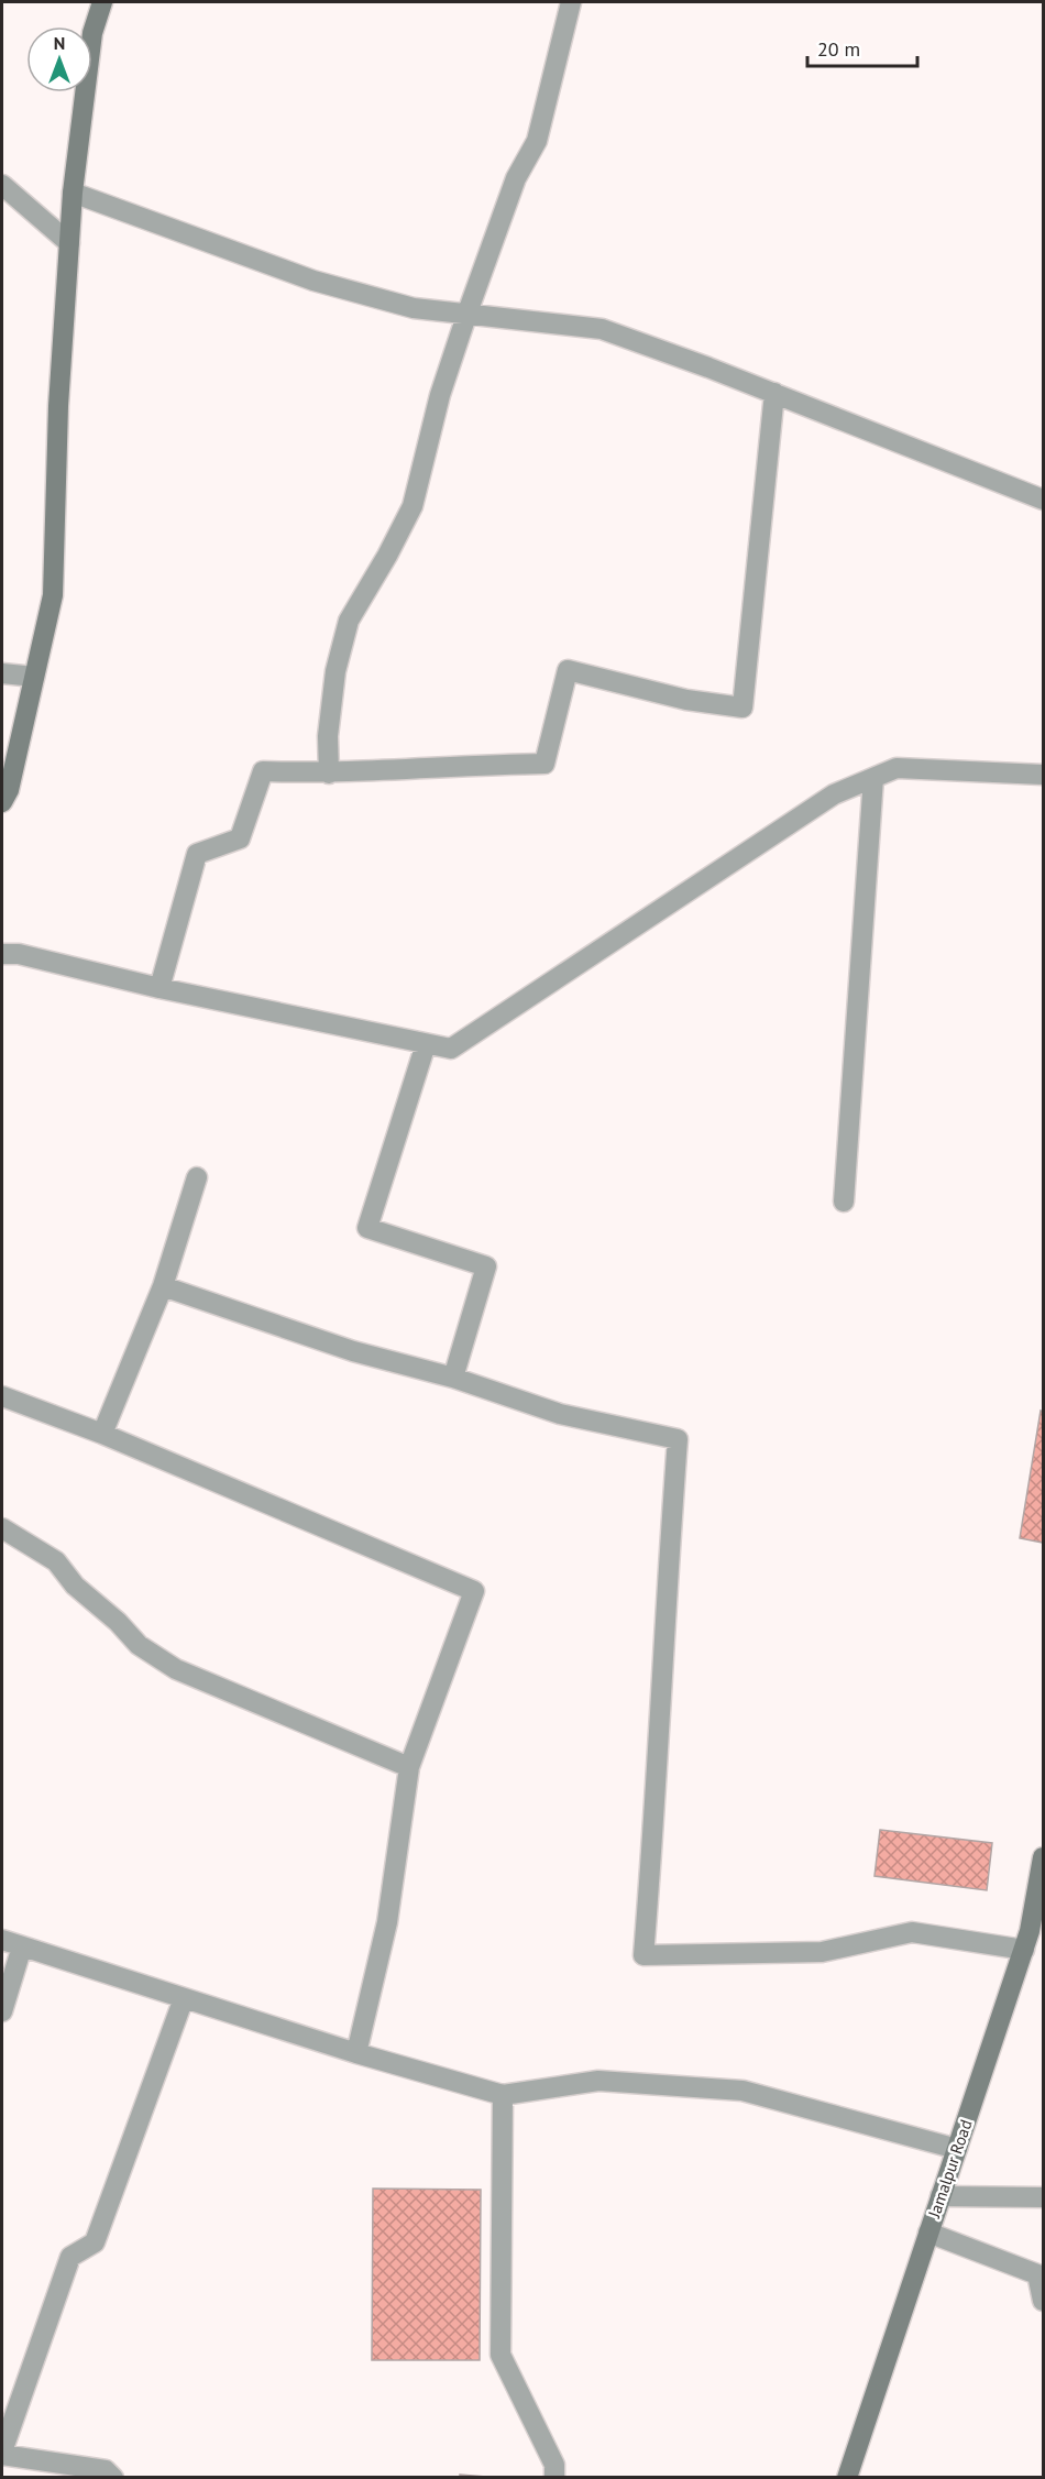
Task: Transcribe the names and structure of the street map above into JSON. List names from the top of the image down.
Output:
{
  "streets": {
    "street": ["Jamalpur Road"]
  },
  "scale_bar": "20 m",
  "north": "top"
}
